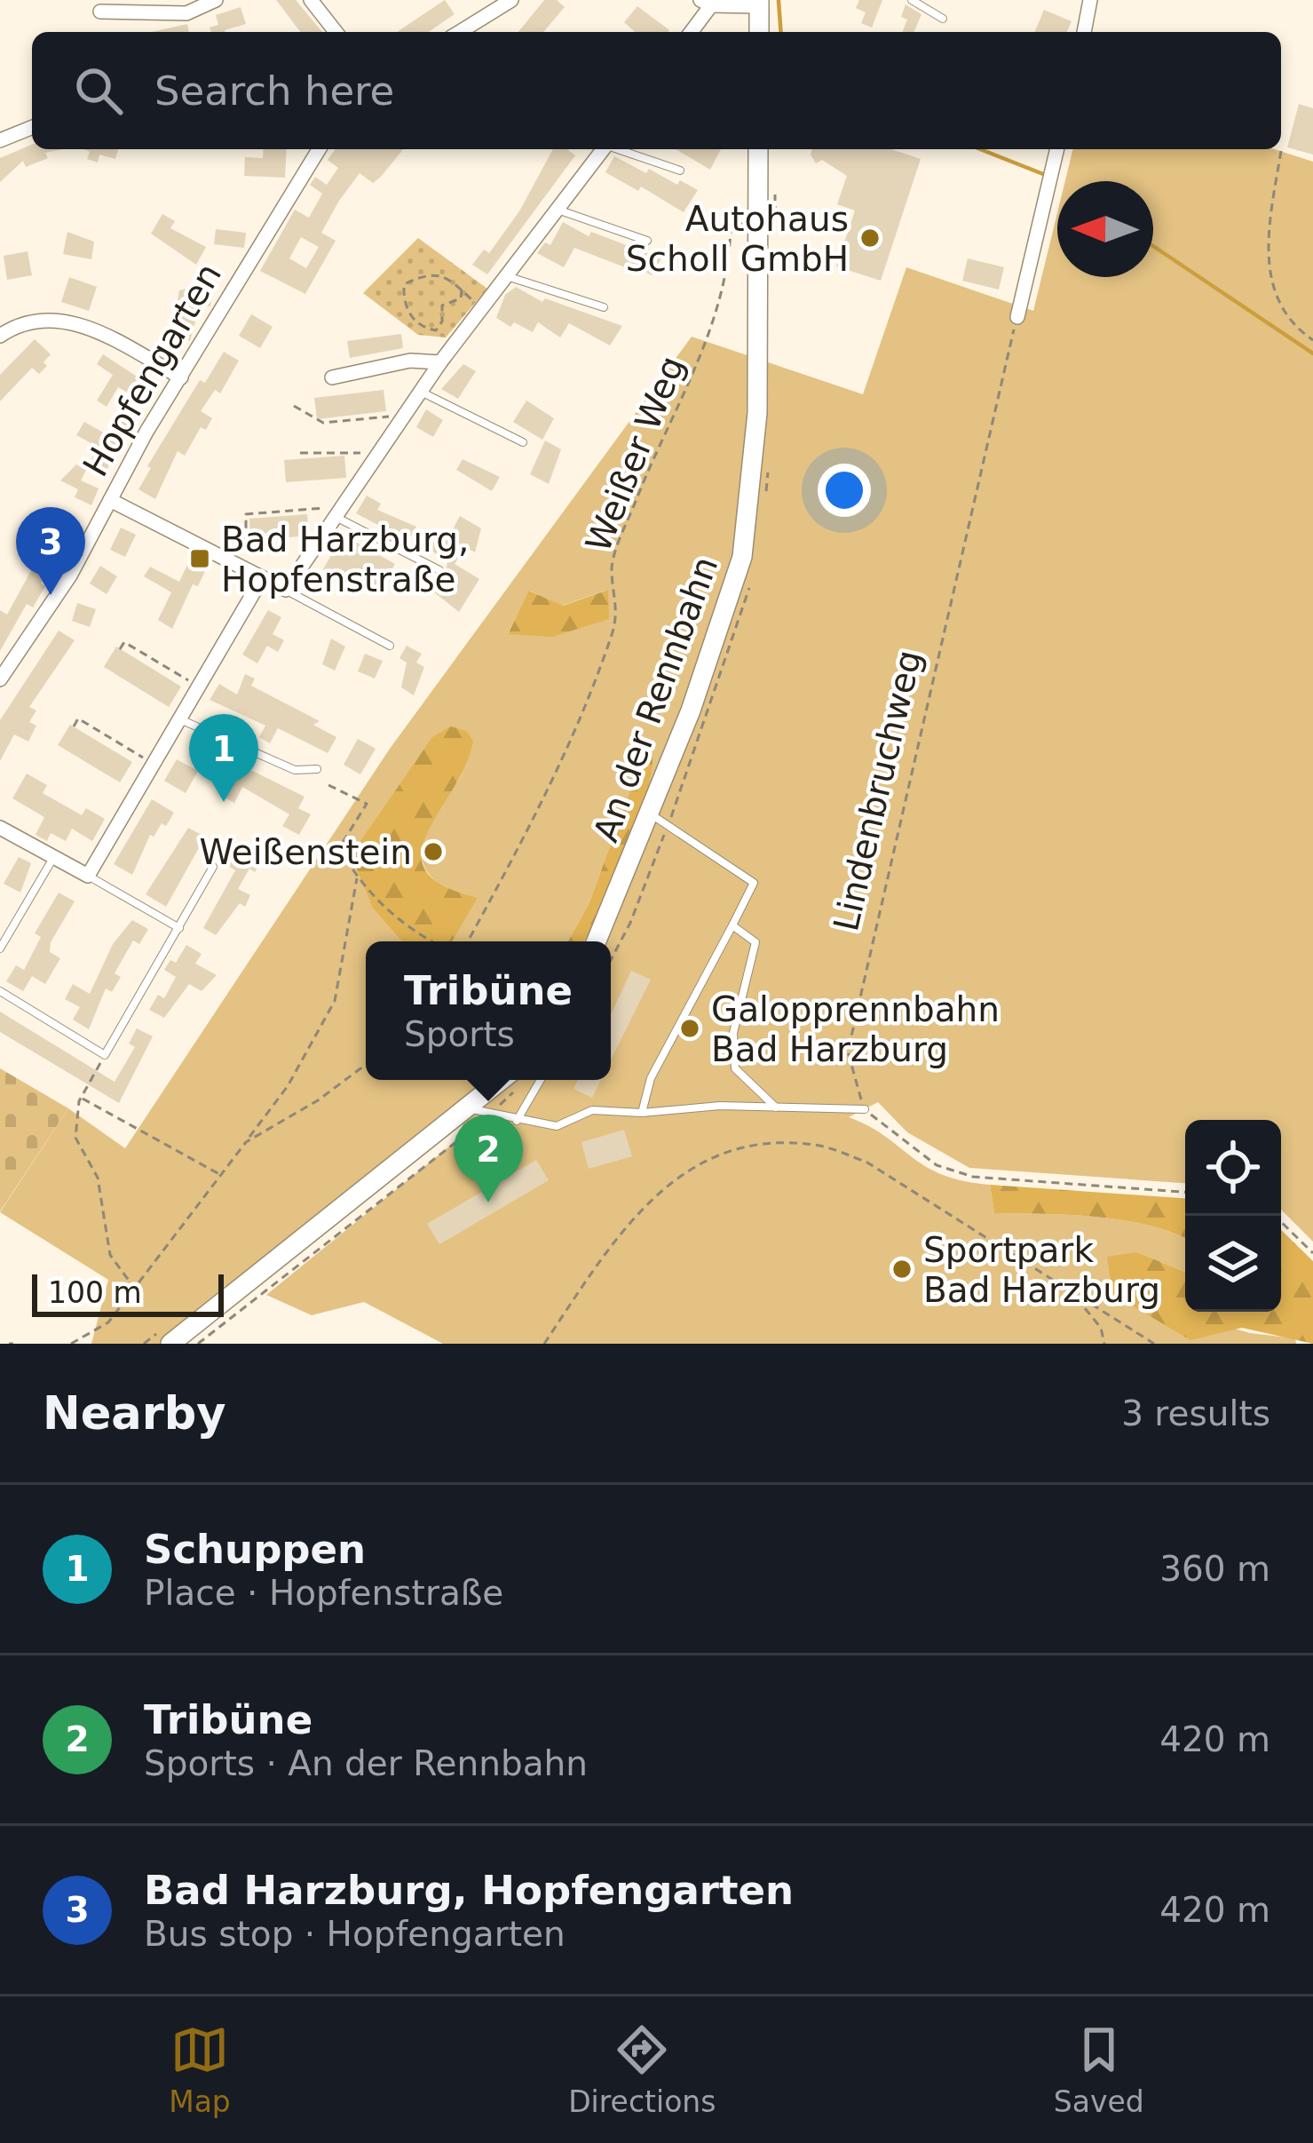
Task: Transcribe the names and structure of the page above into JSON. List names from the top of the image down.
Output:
{
  "streets": {
    "main road": ["An der Rennbahn"],
    "street": ["Hopfengarten"],
    "path": ["Weißer Weg", "Lindenbruchweg"]
  },
  "crossings": [
    ["Weißer Weg", "An der Rennbahn"]
  ],
  "places": {
    "other": [
      "Autohaus Scholl GmbH",
      "Weißenstein",
      "Galopprennbahn Bad Harzburg",
      "Sportpark Bad Harzburg"
    ],
    "transit": ["Bad Harzburg, Hopfenstraße"]
  },
  "scale_bar": "100 m",
  "north": "left",
  "page": {
    "search": "Search here",
    "pins": ["3", "1", "2"],
    "popup": ["Tribüne", "Sports"],
    "scale": "100 m",
    "heading": ["Nearby", "3 results"],
    "list": [
      {
        "mark": "1",
        "name": "Schuppen",
        "note": "Place · Hopfenstraße",
        "value": "360 m"
      },
      {
        "mark": "2",
        "name": "Tribüne",
        "note": "Sports · An der Rennbahn",
        "value": "420 m"
      },
      {
        "mark": "3",
        "name": "Bad Harzburg, Hopfengarten",
        "note": "Bus stop · Hopfengarten",
        "value": "420 m"
      }
    ],
    "nav": ["Map", "Directions", "Saved"]
  }
}
